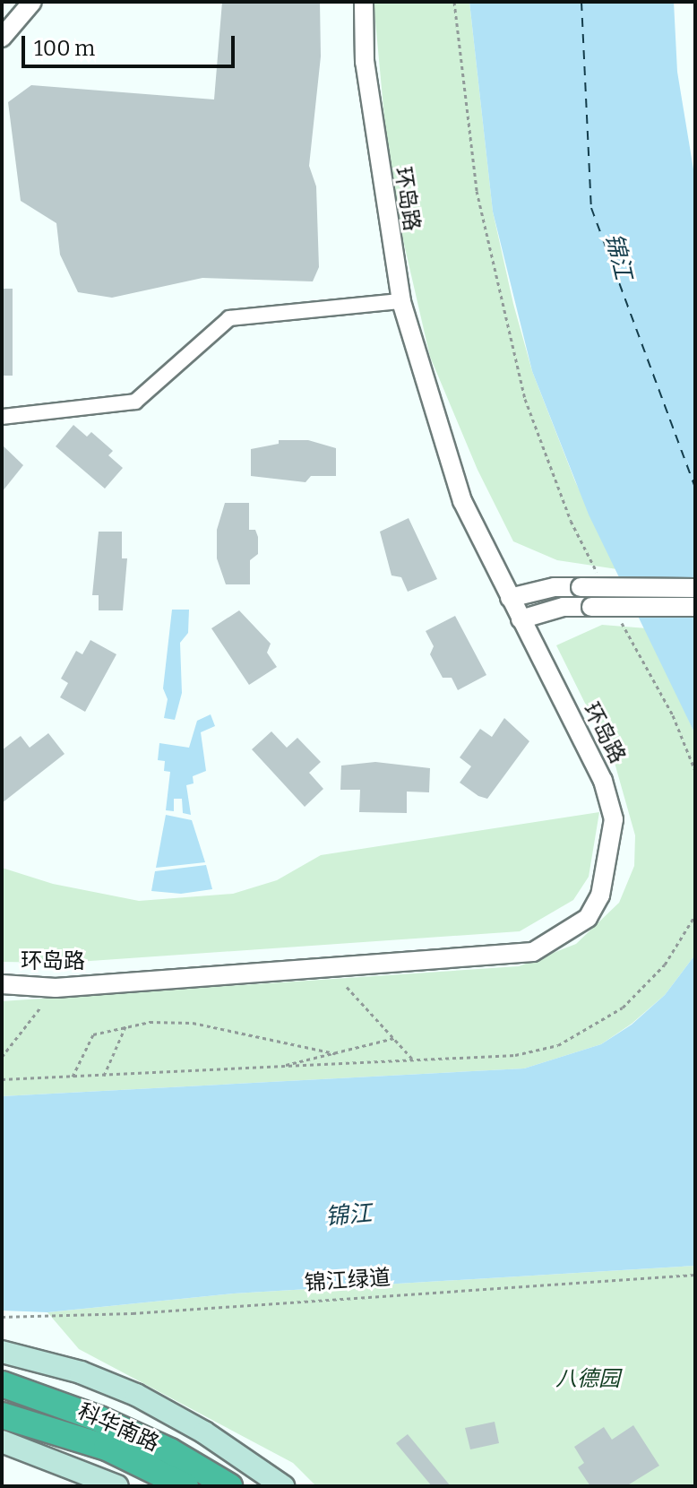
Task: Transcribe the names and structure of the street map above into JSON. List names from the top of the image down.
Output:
{
  "streets": {
    "highway": ["科华南路"],
    "street": ["环岛路"],
    "path": ["锦江绿道"]
  },
  "water": ["锦江"],
  "parks": ["八德园"],
  "scale_bar": "100 m"
}
